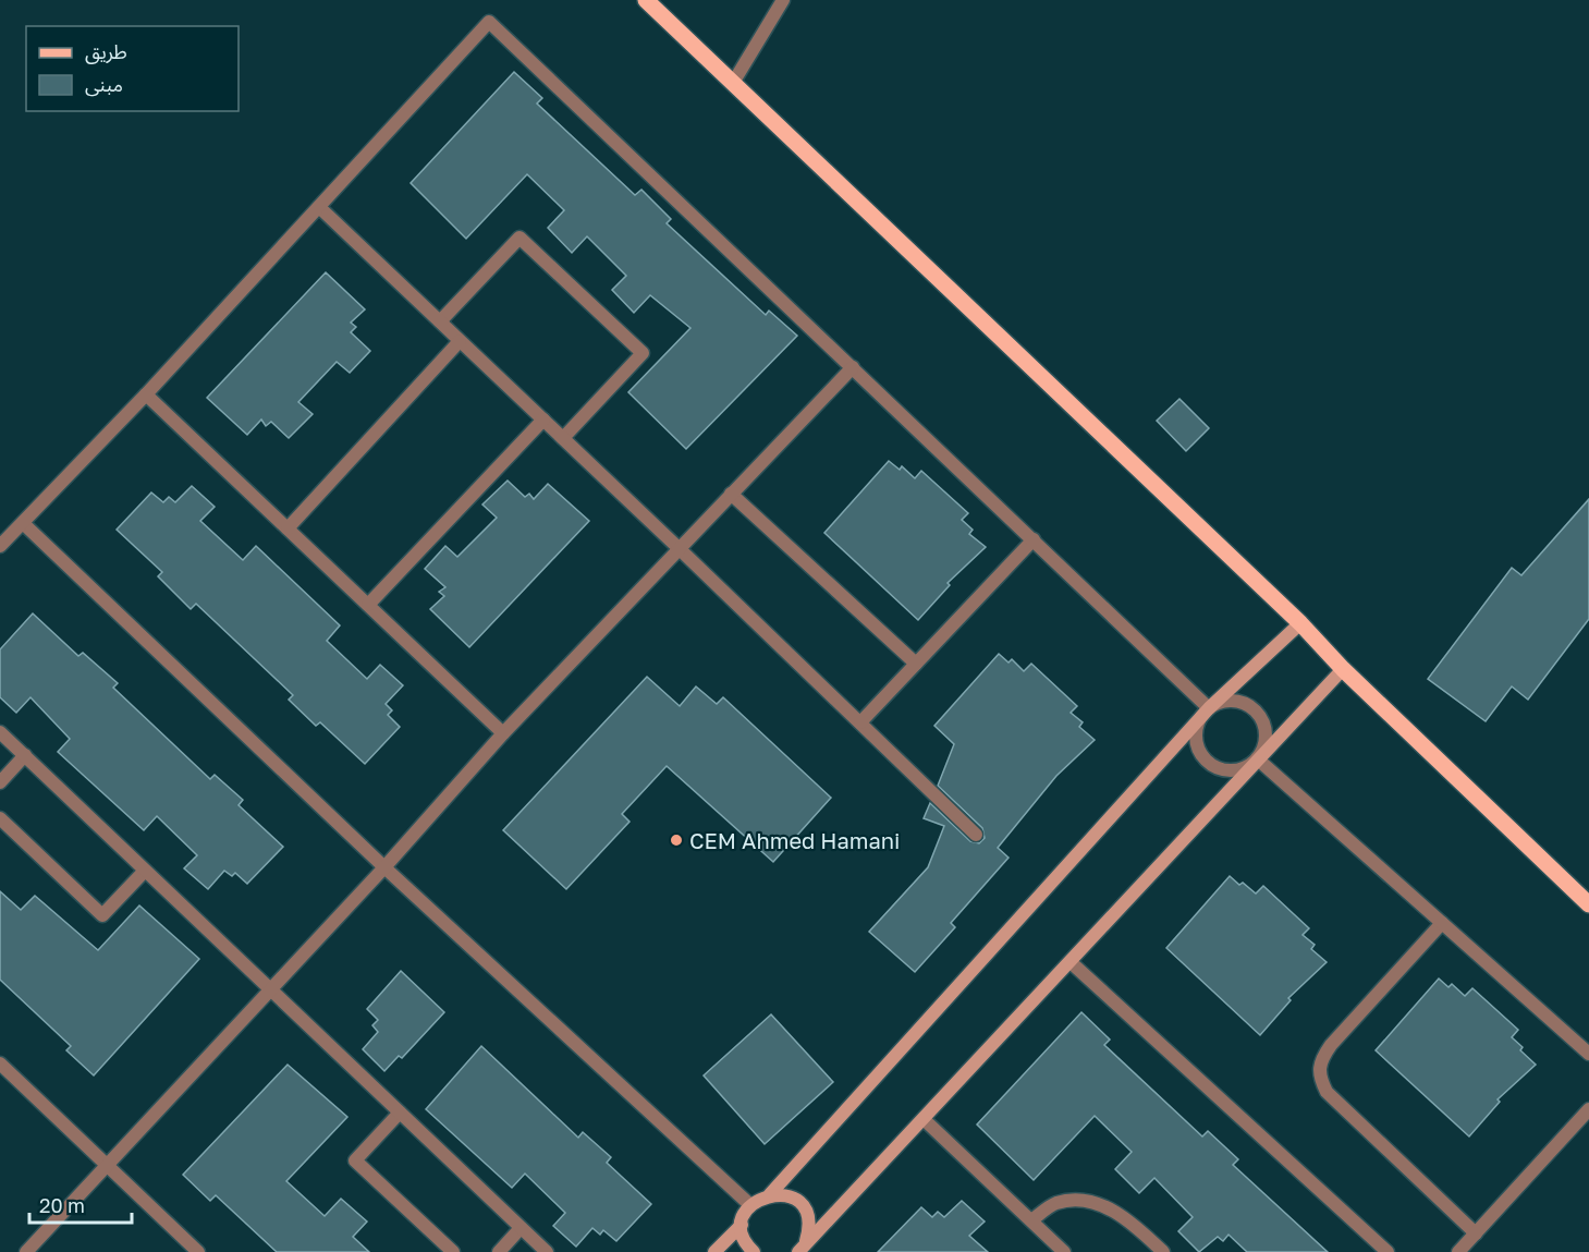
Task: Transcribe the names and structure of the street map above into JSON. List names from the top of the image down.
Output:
{
  "places": ["CEM Ahmed Hamani"],
  "legend": ["طريق", "مبنى"],
  "scale_bar": "20 m"
}
